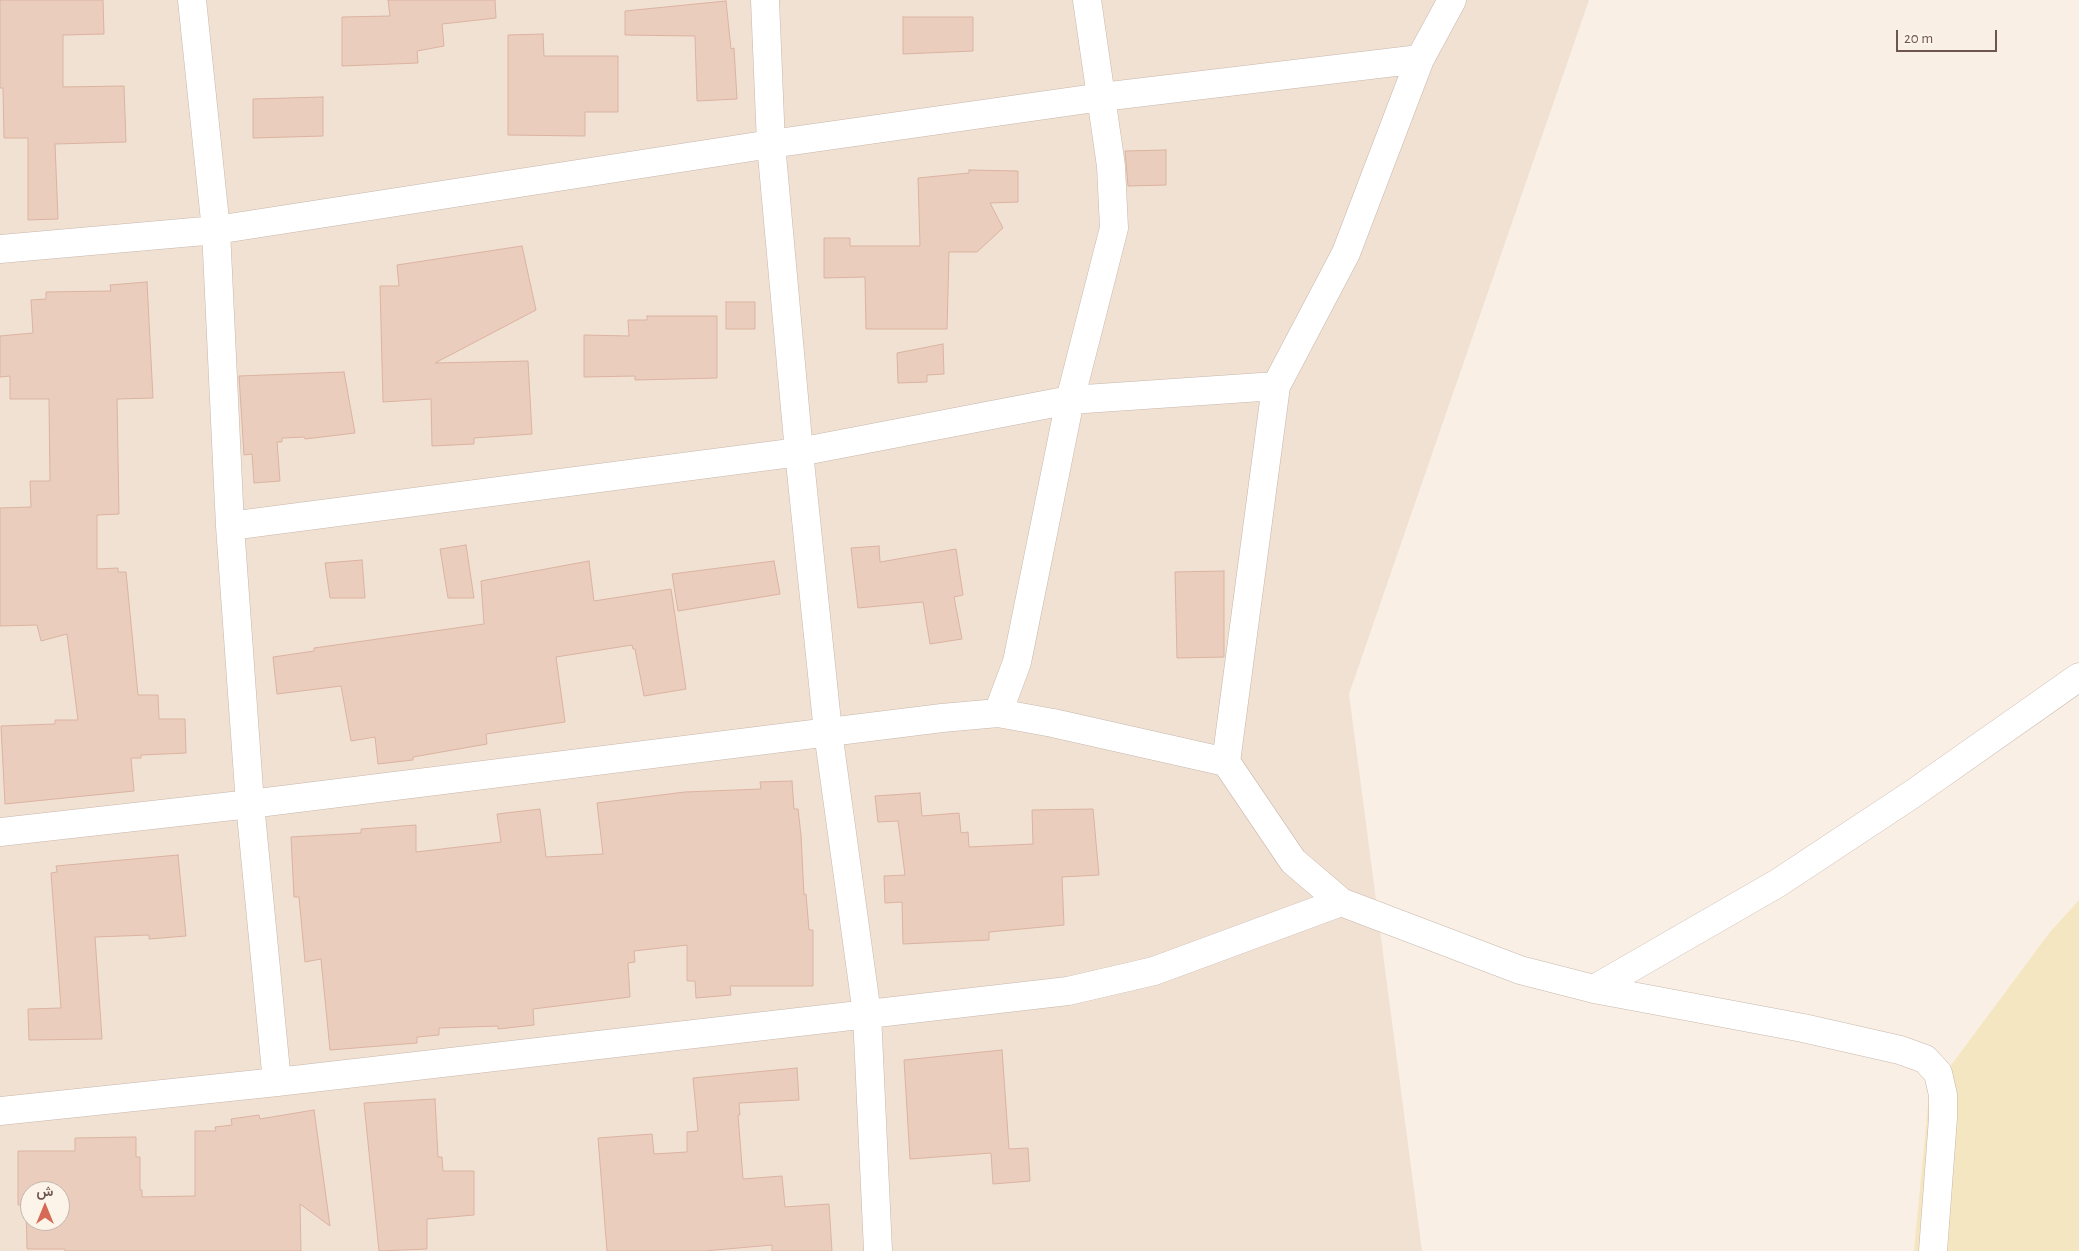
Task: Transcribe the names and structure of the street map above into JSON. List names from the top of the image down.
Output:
{
  "scale_bar": "20 m",
  "north": "top"
}
